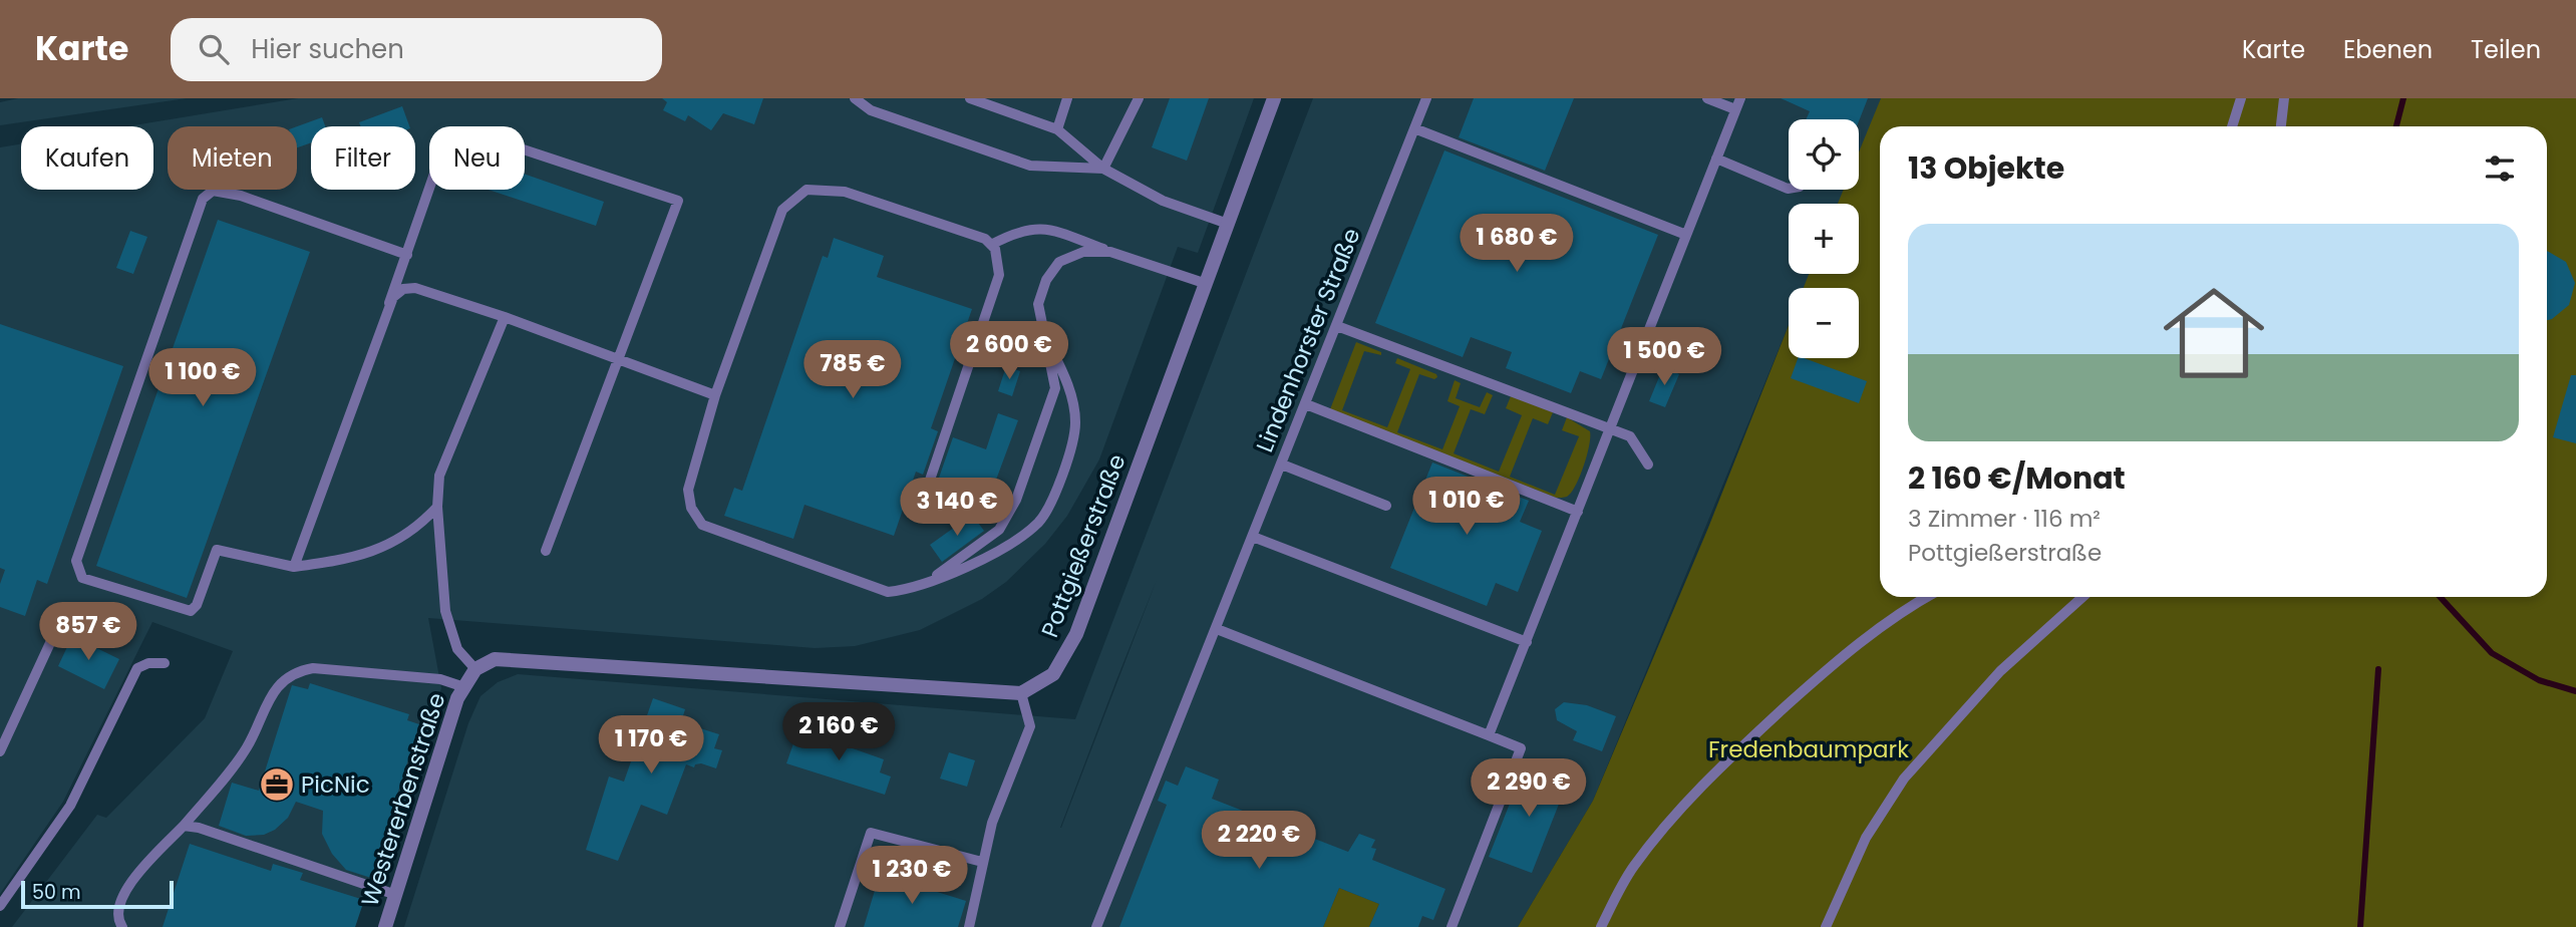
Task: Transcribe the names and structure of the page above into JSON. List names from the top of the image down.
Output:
{
  "streets": {
    "street": ["Pottgießerstraße", "Westererbenstraße"],
    "lane": ["Lindenhorster Straße"]
  },
  "parks": ["Fredenbaumpark"],
  "places": {
    "office": ["PicNic"]
  },
  "scale_bar": "50 m",
  "page": {
    "header": "Karte",
    "search": "Hier suchen",
    "nav": ["Karte", "Ebenen", "Teilen"],
    "map_buttons": ["+", "−"],
    "chip": [
      "Kaufen",
      "Mieten",
      "Filter",
      "Neu"
    ],
    "heading": "13 Objekte",
    "list": [
      {
        "name": "2 160 €/Monat",
        "note": "3 Zimmer · 116 m² · Pottgießerstraße"
      }
    ],
    "price": [
      "1 680 €",
      "2 600 €",
      "1 500 €",
      "785 €",
      "1 100 €",
      "1 010 €",
      "3 140 €",
      "857 €",
      "2 160 €",
      "1 170 €",
      "2 290 €",
      "2 220 €",
      "1 230 €"
    ],
    "scale": "50 m"
  }
}
